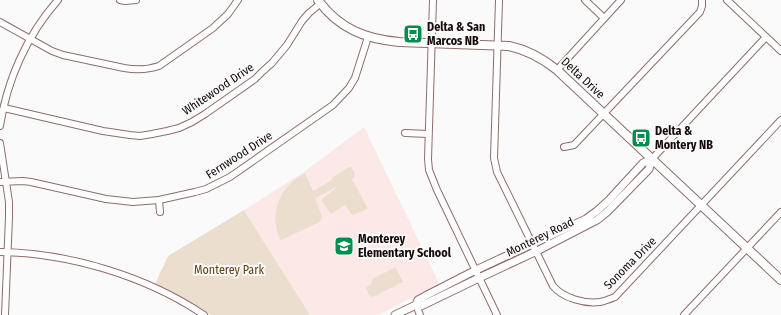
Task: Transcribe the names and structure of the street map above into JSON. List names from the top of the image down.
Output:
{
  "streets": {
    "main road": ["Delta Drive"],
    "street": [
      "Whitewood Drive",
      "Fernwood Drive",
      "Monterey Road",
      "Sonoma Drive"
    ]
  },
  "crossings": [
    ["Delta Drive", "Whitewood Drive"],
    ["Delta Drive", "Fernwood Drive"],
    ["Delta Drive", "Monterey Road"],
    ["Delta Drive", "Sonoma Drive"],
    ["Monterey Road", "Sonoma Drive"]
  ],
  "parks": ["Monterey Park"],
  "places": {
    "bus stop": ["Delta & San Marcos NB", "Delta & Montery NB"],
    "school or university": ["Monterey Elementary School"]
  }
}
